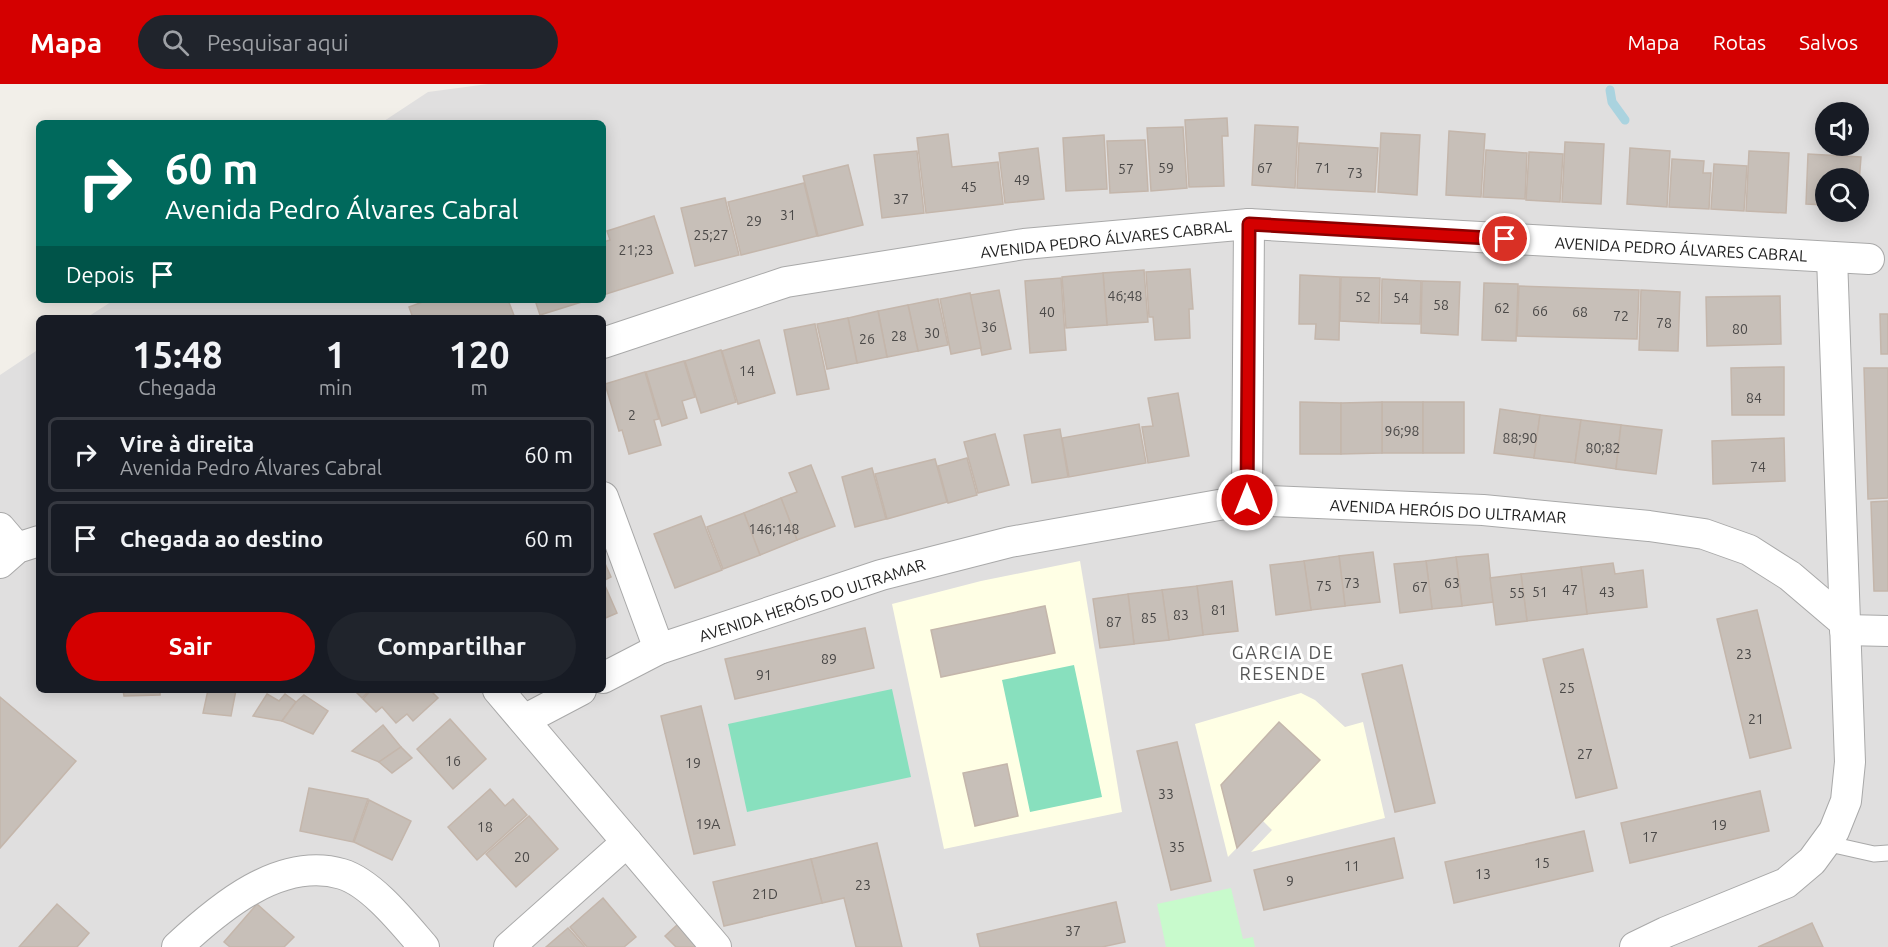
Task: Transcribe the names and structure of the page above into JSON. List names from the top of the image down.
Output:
{
  "streets": {
    "street": ["AVENIDA PEDRO ÁLVARES CABRAL", "AVENIDA HERÓIS DO ULTRAMAR"]
  },
  "districts": ["GARCIA DE RESENDE"],
  "house_numbers": [
    "59",
    "67",
    "71",
    "57",
    "73",
    "49",
    "45",
    "37",
    "31",
    "29",
    "25;27",
    "21;23",
    "46;48",
    "52",
    "54",
    "58",
    "62",
    "66",
    "40",
    "68",
    "72",
    "78",
    "36",
    "80",
    "30",
    "28",
    "26",
    "14",
    "84",
    "2",
    "96;98",
    "88;90",
    "80;82",
    "74",
    "146;148",
    "73",
    "63",
    "75",
    "67",
    "47",
    "51",
    "43",
    "55",
    "81",
    "83",
    "85",
    "87",
    "23",
    "89",
    "91",
    "25",
    "21",
    "27",
    "16",
    "19",
    "33",
    "19A",
    "19",
    "18",
    "17",
    "35",
    "20",
    "15",
    "11",
    "13",
    "9",
    "23",
    "21D",
    "37"
  ],
  "page": {
    "header": "Mapa",
    "search": "Pesquisar aqui",
    "nav": ["Mapa", "Rotas", "Salvos"],
    "turn": ["60 m", "Avenida Pedro Álvares Cabral"],
    "then": "Depois",
    "eta": [
      "15:48",
      "Chegada",
      "1",
      "min",
      "120",
      "m"
    ],
    "list": [
      {
        "name": "Vire à direita",
        "note": "Avenida Pedro Álvares Cabral",
        "value": "60 m"
      },
      {
        "name": "Chegada ao destino",
        "value": "60 m"
      }
    ],
    "buttons": ["Sair", "Compartilhar"]
  }
}
